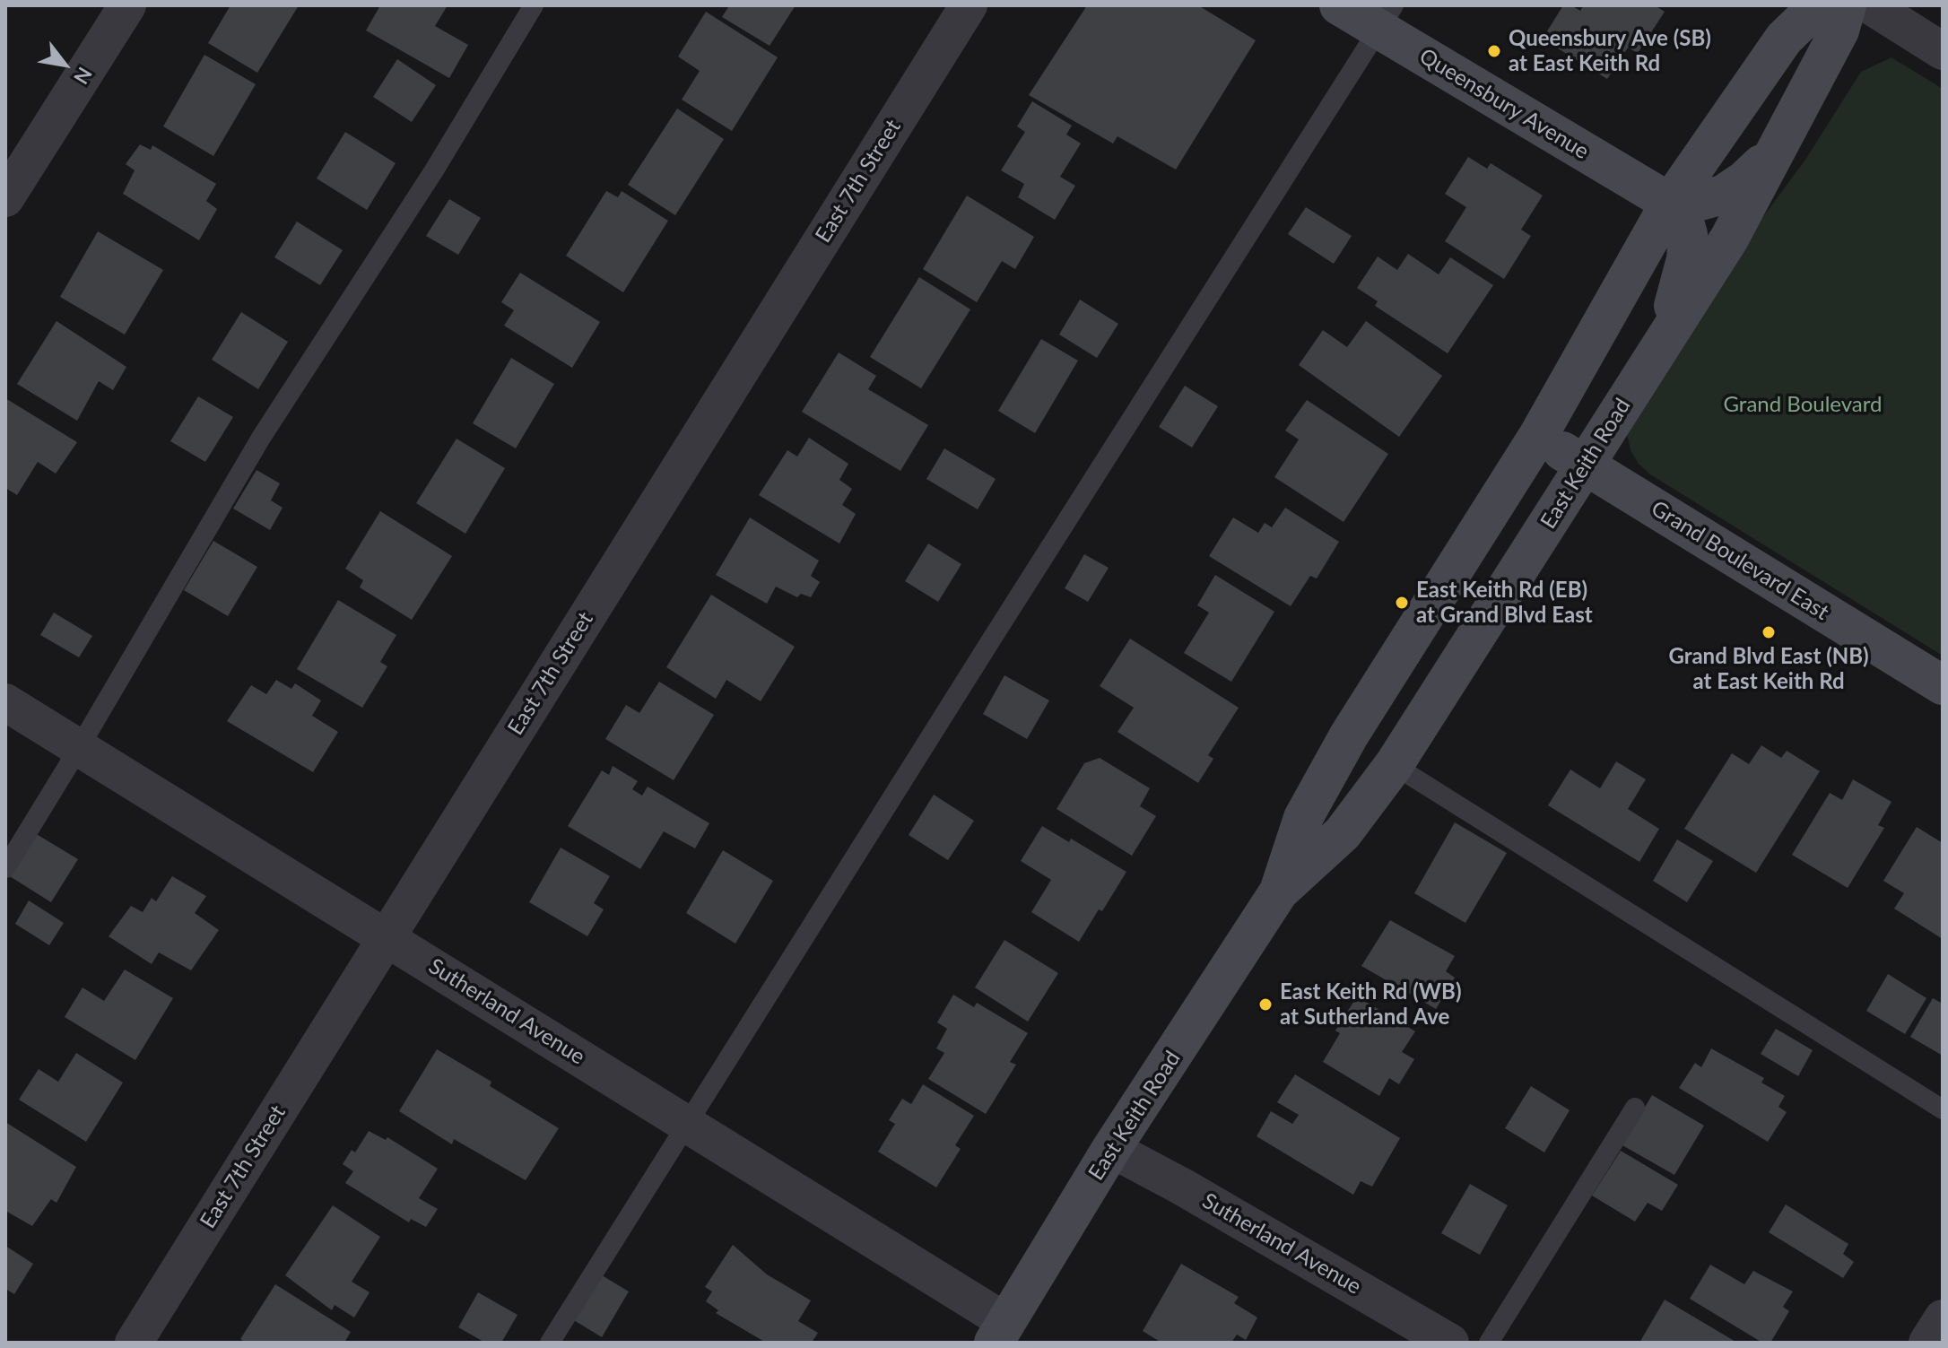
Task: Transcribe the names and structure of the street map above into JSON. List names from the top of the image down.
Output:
{
  "streets": {
    "main road": ["Queensbury Avenue", "East Keith Road", "Grand Boulevard East"],
    "street": ["East 7th Street", "Sutherland Avenue"]
  },
  "crossings": [
    ["Queensbury Avenue", "East Keith Road"],
    ["East 7th Street", "Sutherland Avenue"],
    ["East Keith Road", "Grand Boulevard East"],
    ["East Keith Road", "Sutherland Avenue"]
  ],
  "parks": ["Grand Boulevard"],
  "places": [
    "Queensbury Ave (SB) at East Keith Rd",
    "East Keith Rd (EB) at Grand Blvd East",
    "Grand Blvd East (NB) at East Keith Rd",
    "East Keith Rd (WB) at Sutherland Ave"
  ],
  "north": "bottom right"
}
